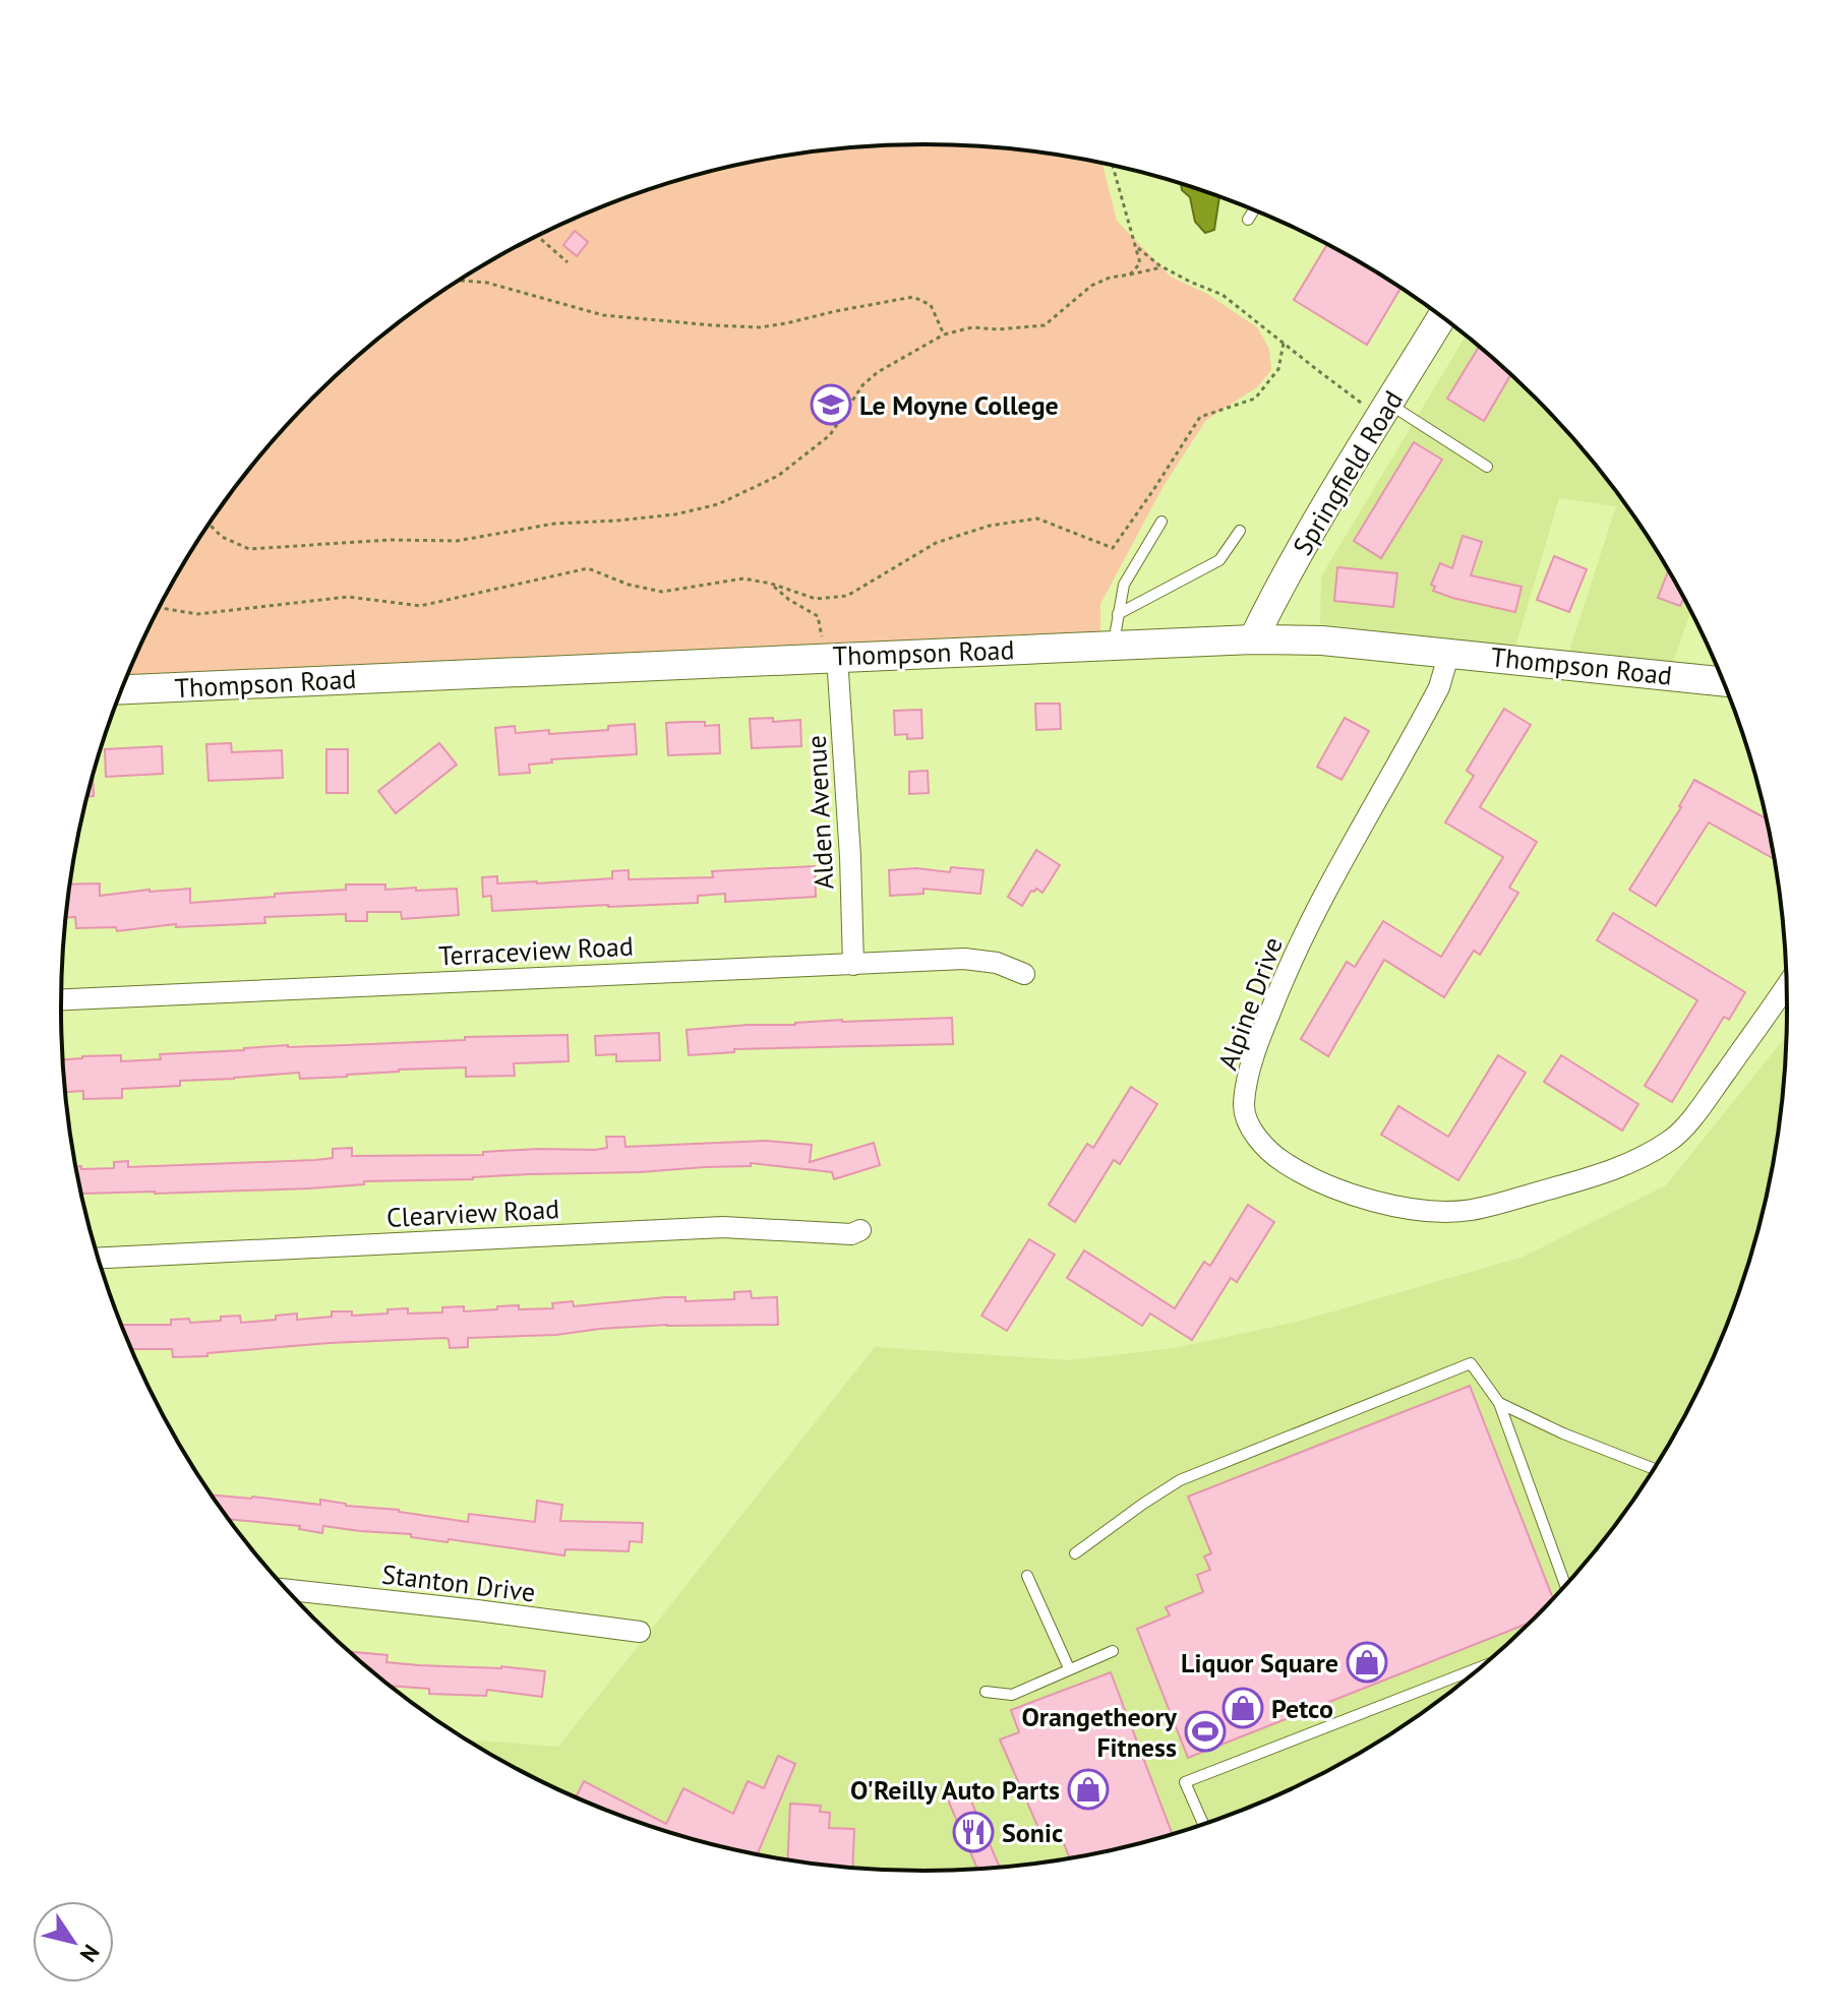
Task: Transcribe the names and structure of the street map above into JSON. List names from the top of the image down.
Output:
{
  "streets": {
    "street": [
      "Springfield Road",
      "Thompson Road",
      "Alden Avenue",
      "Terraceview Road",
      "Alpine Drive",
      "Clearview Road",
      "Stanton Drive"
    ]
  },
  "crossings": [
    ["Springfield Road", "Thompson Road"],
    ["Thompson Road", "Alden Avenue"],
    ["Thompson Road", "Alpine Drive"],
    ["Alden Avenue", "Terraceview Road"]
  ],
  "places": {
    "school or university": ["Le Moyne College"],
    "shop": ["Liquor Square", "Petco", "O'Reilly Auto Parts"],
    "sports": ["Orangetheory Fitness"],
    "restaurant": ["Sonic"]
  },
  "north": "bottom right"
}
